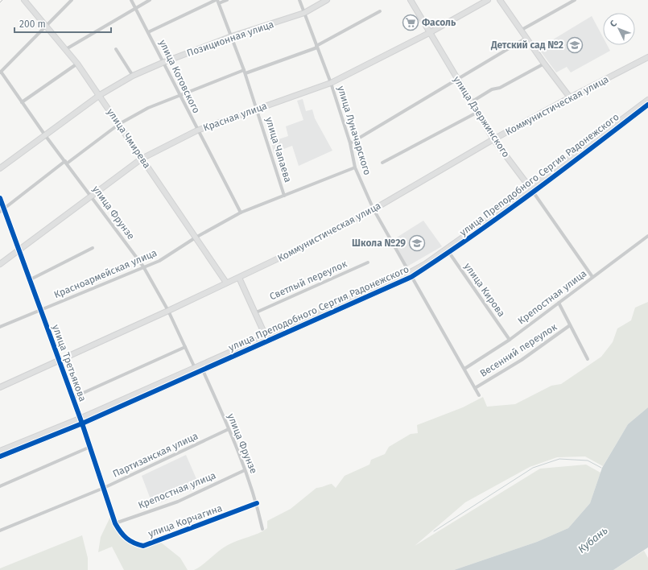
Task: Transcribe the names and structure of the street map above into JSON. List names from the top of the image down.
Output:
{
  "streets": {
    "street": [
      "Позиционная улица",
      "улица Котовского",
      "Коммунистическая улица",
      "Красная улица",
      "улица Дзержинского",
      "улица Луначарского",
      "улица Чмирева",
      "улица Чапаева",
      "улица Преподобного Сергия Радонежского",
      "улица Фрунзе",
      "Красноармейская улица",
      "Светлый переулок",
      "улица Кирова",
      "Крепостная улица",
      "Весенний переулок",
      "улица Третьякова",
      "Партизанская улица",
      "улица Корчагина"
    ]
  },
  "crossings": [
    ["Позиционная улица", "улица Котовского"],
    ["Позиционная улица", "улица Луначарского"],
    ["Позиционная улица", "улица Чмирева"],
    ["Позиционная улица", "улица Чапаева"],
    ["Позиционная улица", "улица Фрунзе"],
    ["улица Котовского", "Красная улица"],
    ["улица Котовского", "Красноармейская улица"],
    ["Коммунистическая улица", "улица Дзержинского"],
    ["Коммунистическая улица", "улица Луначарского"],
    ["Коммунистическая улица", "улица Чмирева"],
    ["Коммунистическая улица", "улица Фрунзе"],
    ["Коммунистическая улица", "улица Третьякова"],
    ["Красная улица", "улица Дзержинского"],
    ["Красная улица", "улица Луначарского"],
    ["Красная улица", "улица Чмирева"],
    ["Красная улица", "улица Чапаева"],
    ["Красная улица", "улица Фрунзе"],
    ["Красная улица", "улица Третьякова"],
    ["улица Дзержинского", "улица Преподобного Сергия Радонежского"],
    ["улица Дзержинского", "Крепостная улица"],
    ["улица Луначарского", "улица Преподобного Сергия Радонежского"],
    ["улица Луначарского", "Красноармейская улица"],
    ["улица Луначарского", "Крепостная улица"],
    ["улица Луначарского", "Весенний переулок"],
    ["улица Чмирева", "Красноармейская улица"],
    ["улица Чапаева", "Красноармейская улица"],
    ["улица Преподобного Сергия Радонежского", "улица Фрунзе"],
    ["улица Преподобного Сергия Радонежского", "улица Кирова"],
    ["улица Преподобного Сергия Радонежского", "улица Третьякова"],
    ["улица Фрунзе", "Красноармейская улица"],
    ["улица Фрунзе", "Крепостная улица"],
    ["улица Фрунзе", "Партизанская улица"],
    ["улица Фрунзе", "улица Корчагина"],
    ["Красноармейская улица", "улица Третьякова"],
    ["улица Кирова", "Крепостная улица"],
    ["Крепостная улица", "улица Третьякова"],
    ["улица Третьякова", "Партизанская улица"],
    ["улица Третьякова", "улица Корчагина"]
  ],
  "water": ["Кубань"],
  "places": {
    "supermarket": ["Фасоль"],
    "school or university": ["Детский сад №2", "Школа №29"]
  },
  "scale_bar": "200 m",
  "north": "top left"
}
